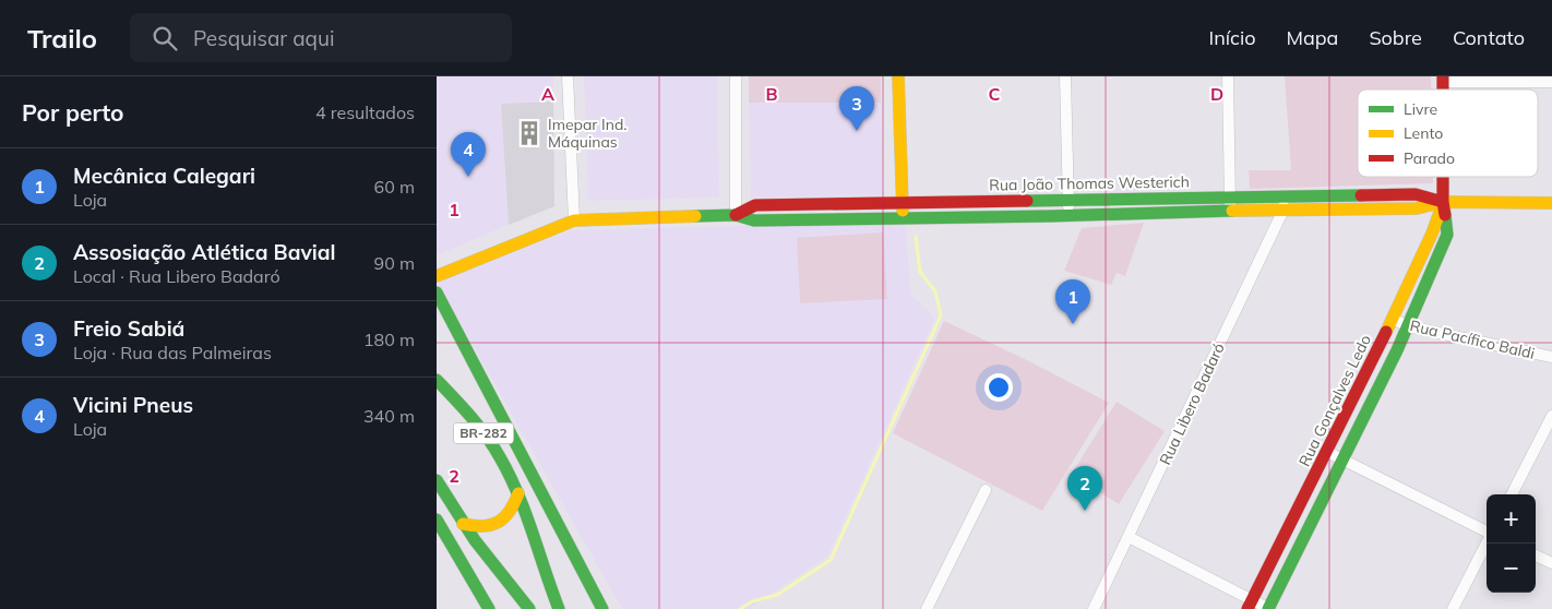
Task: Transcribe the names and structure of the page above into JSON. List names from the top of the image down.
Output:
{
  "streets": {
    "main road": ["Rua João Thomas Westerich", "Rua Gonçalves Ledo", "BR-282"],
    "street": ["Rua Pacífico Baldi", "Rua Libero Badaró"]
  },
  "crossings": [
    ["Rua João Thomas Westerich", "Rua Gonçalves Ledo"],
    ["Rua João Thomas Westerich", "Rua Libero Badaró"],
    ["Rua Pacífico Baldi", "Rua Gonçalves Ledo"]
  ],
  "places": {
    "building": ["Imepar Ind. Máquinas"]
  },
  "legend": ["Livre", "Lento", "Parado"],
  "page": {
    "header": "Trailo",
    "search": "Pesquisar aqui",
    "nav": [
      "Início",
      "Mapa",
      "Sobre",
      "Contato"
    ],
    "heading": ["Por perto", "4 resultados"],
    "pins": [
      "3",
      "4",
      "1",
      "2"
    ],
    "list": [
      {
        "mark": "1",
        "name": "Mecânica Calegari",
        "note": "Loja",
        "value": "60 m"
      },
      {
        "mark": "2",
        "name": "Assosiação Atlética Bavial",
        "note": "Local · Rua Libero Badaró",
        "value": "90 m"
      },
      {
        "mark": "3",
        "name": "Freio Sabiá",
        "note": "Loja · Rua das Palmeiras",
        "value": "180 m"
      },
      {
        "mark": "4",
        "name": "Vicini Pneus",
        "note": "Loja",
        "value": "340 m"
      }
    ],
    "map_buttons": ["+", "−"]
  },
  "grid": {
    "columns": [
      "A",
      "B",
      "C",
      "D"
    ],
    "rows": ["1", "2"]
  }
}
